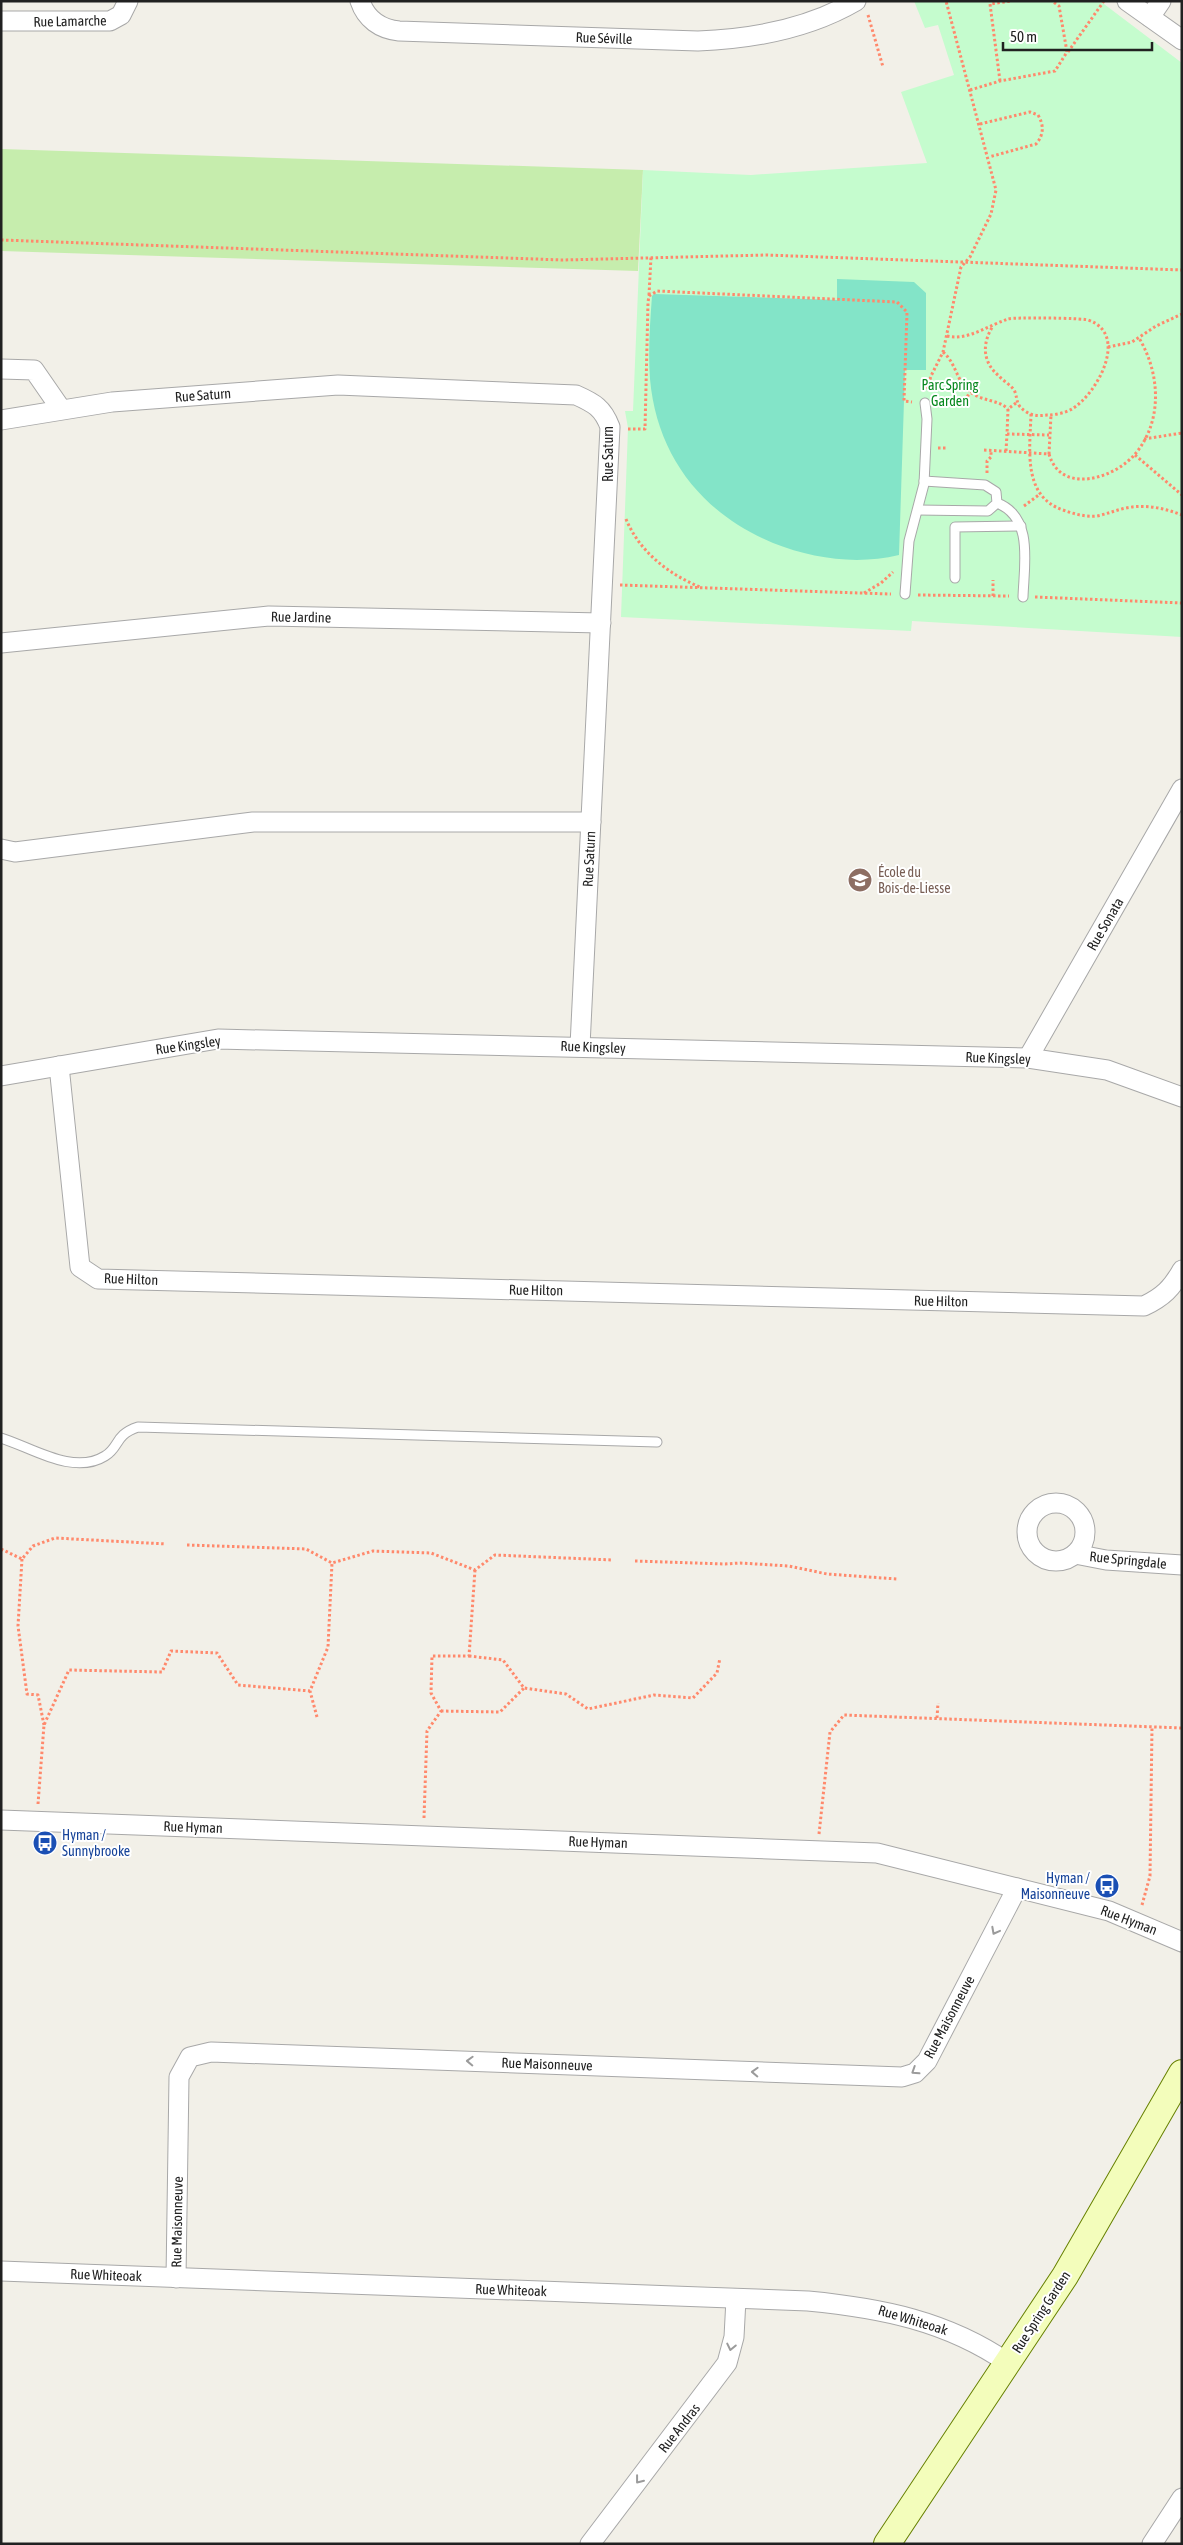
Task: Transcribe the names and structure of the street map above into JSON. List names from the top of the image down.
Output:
{
  "streets": {
    "street": [
      "Rue Lamarche",
      "Rue Séville",
      "Rue Saturn",
      "Rue Jardine",
      "Rue Sonata",
      "Rue Kingsley",
      "Rue Hilton",
      "Rue Springdale",
      "Rue Hyman",
      "Rue Maisonneuve",
      "Rue Whiteoak",
      "Rue Spring Garden",
      "Rue Andras"
    ]
  },
  "crossings": [
    ["Rue Saturn", "Rue Jardine"],
    ["Rue Saturn", "Rue Kingsley"],
    ["Rue Sonata", "Rue Kingsley"],
    ["Rue Kingsley", "Rue Hilton"],
    ["Rue Hyman", "Rue Maisonneuve"],
    ["Rue Maisonneuve", "Rue Whiteoak"],
    ["Rue Whiteoak", "Rue Spring Garden"],
    ["Rue Whiteoak", "Rue Andras"]
  ],
  "one_way": ["Rue Andras"],
  "parks": ["Parc Spring Garden"],
  "places": {
    "school or university": ["École du Bois-de-Liesse"],
    "bus stop": ["Hyman / Sunnybrooke", "Hyman / Maisonneuve"]
  },
  "scale_bar": "50 m"
}
